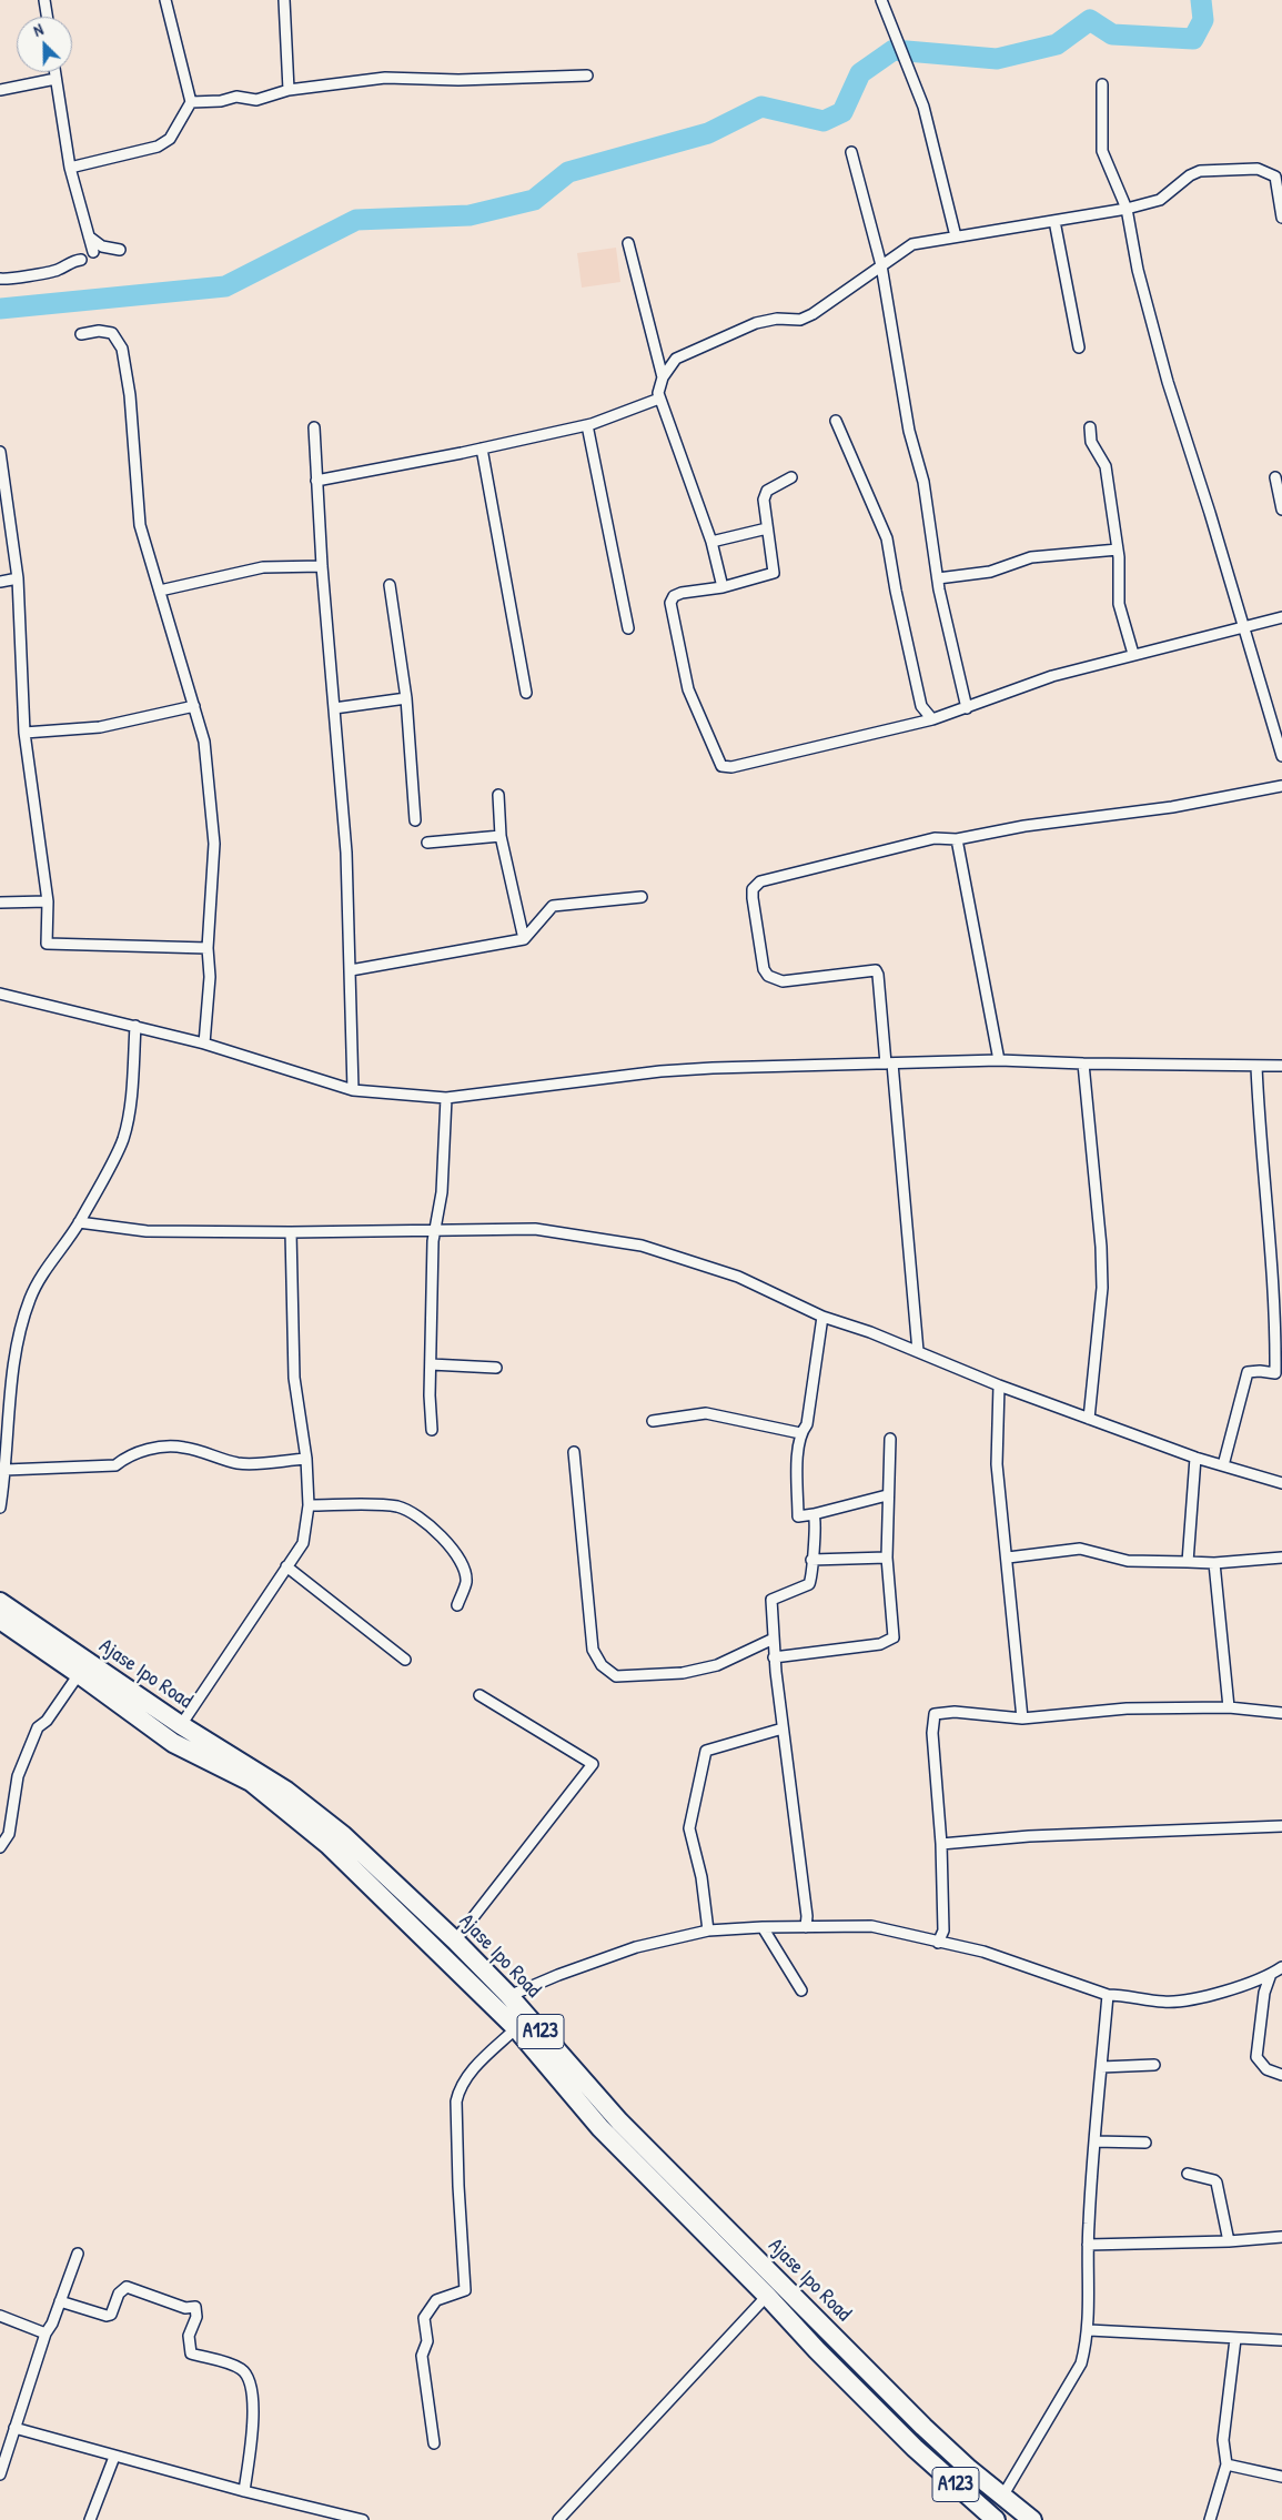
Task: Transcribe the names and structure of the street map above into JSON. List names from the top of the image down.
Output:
{
  "streets": {
    "highway": ["Ajase Ipo Road", "A123"]
  },
  "north": "top left"
}
